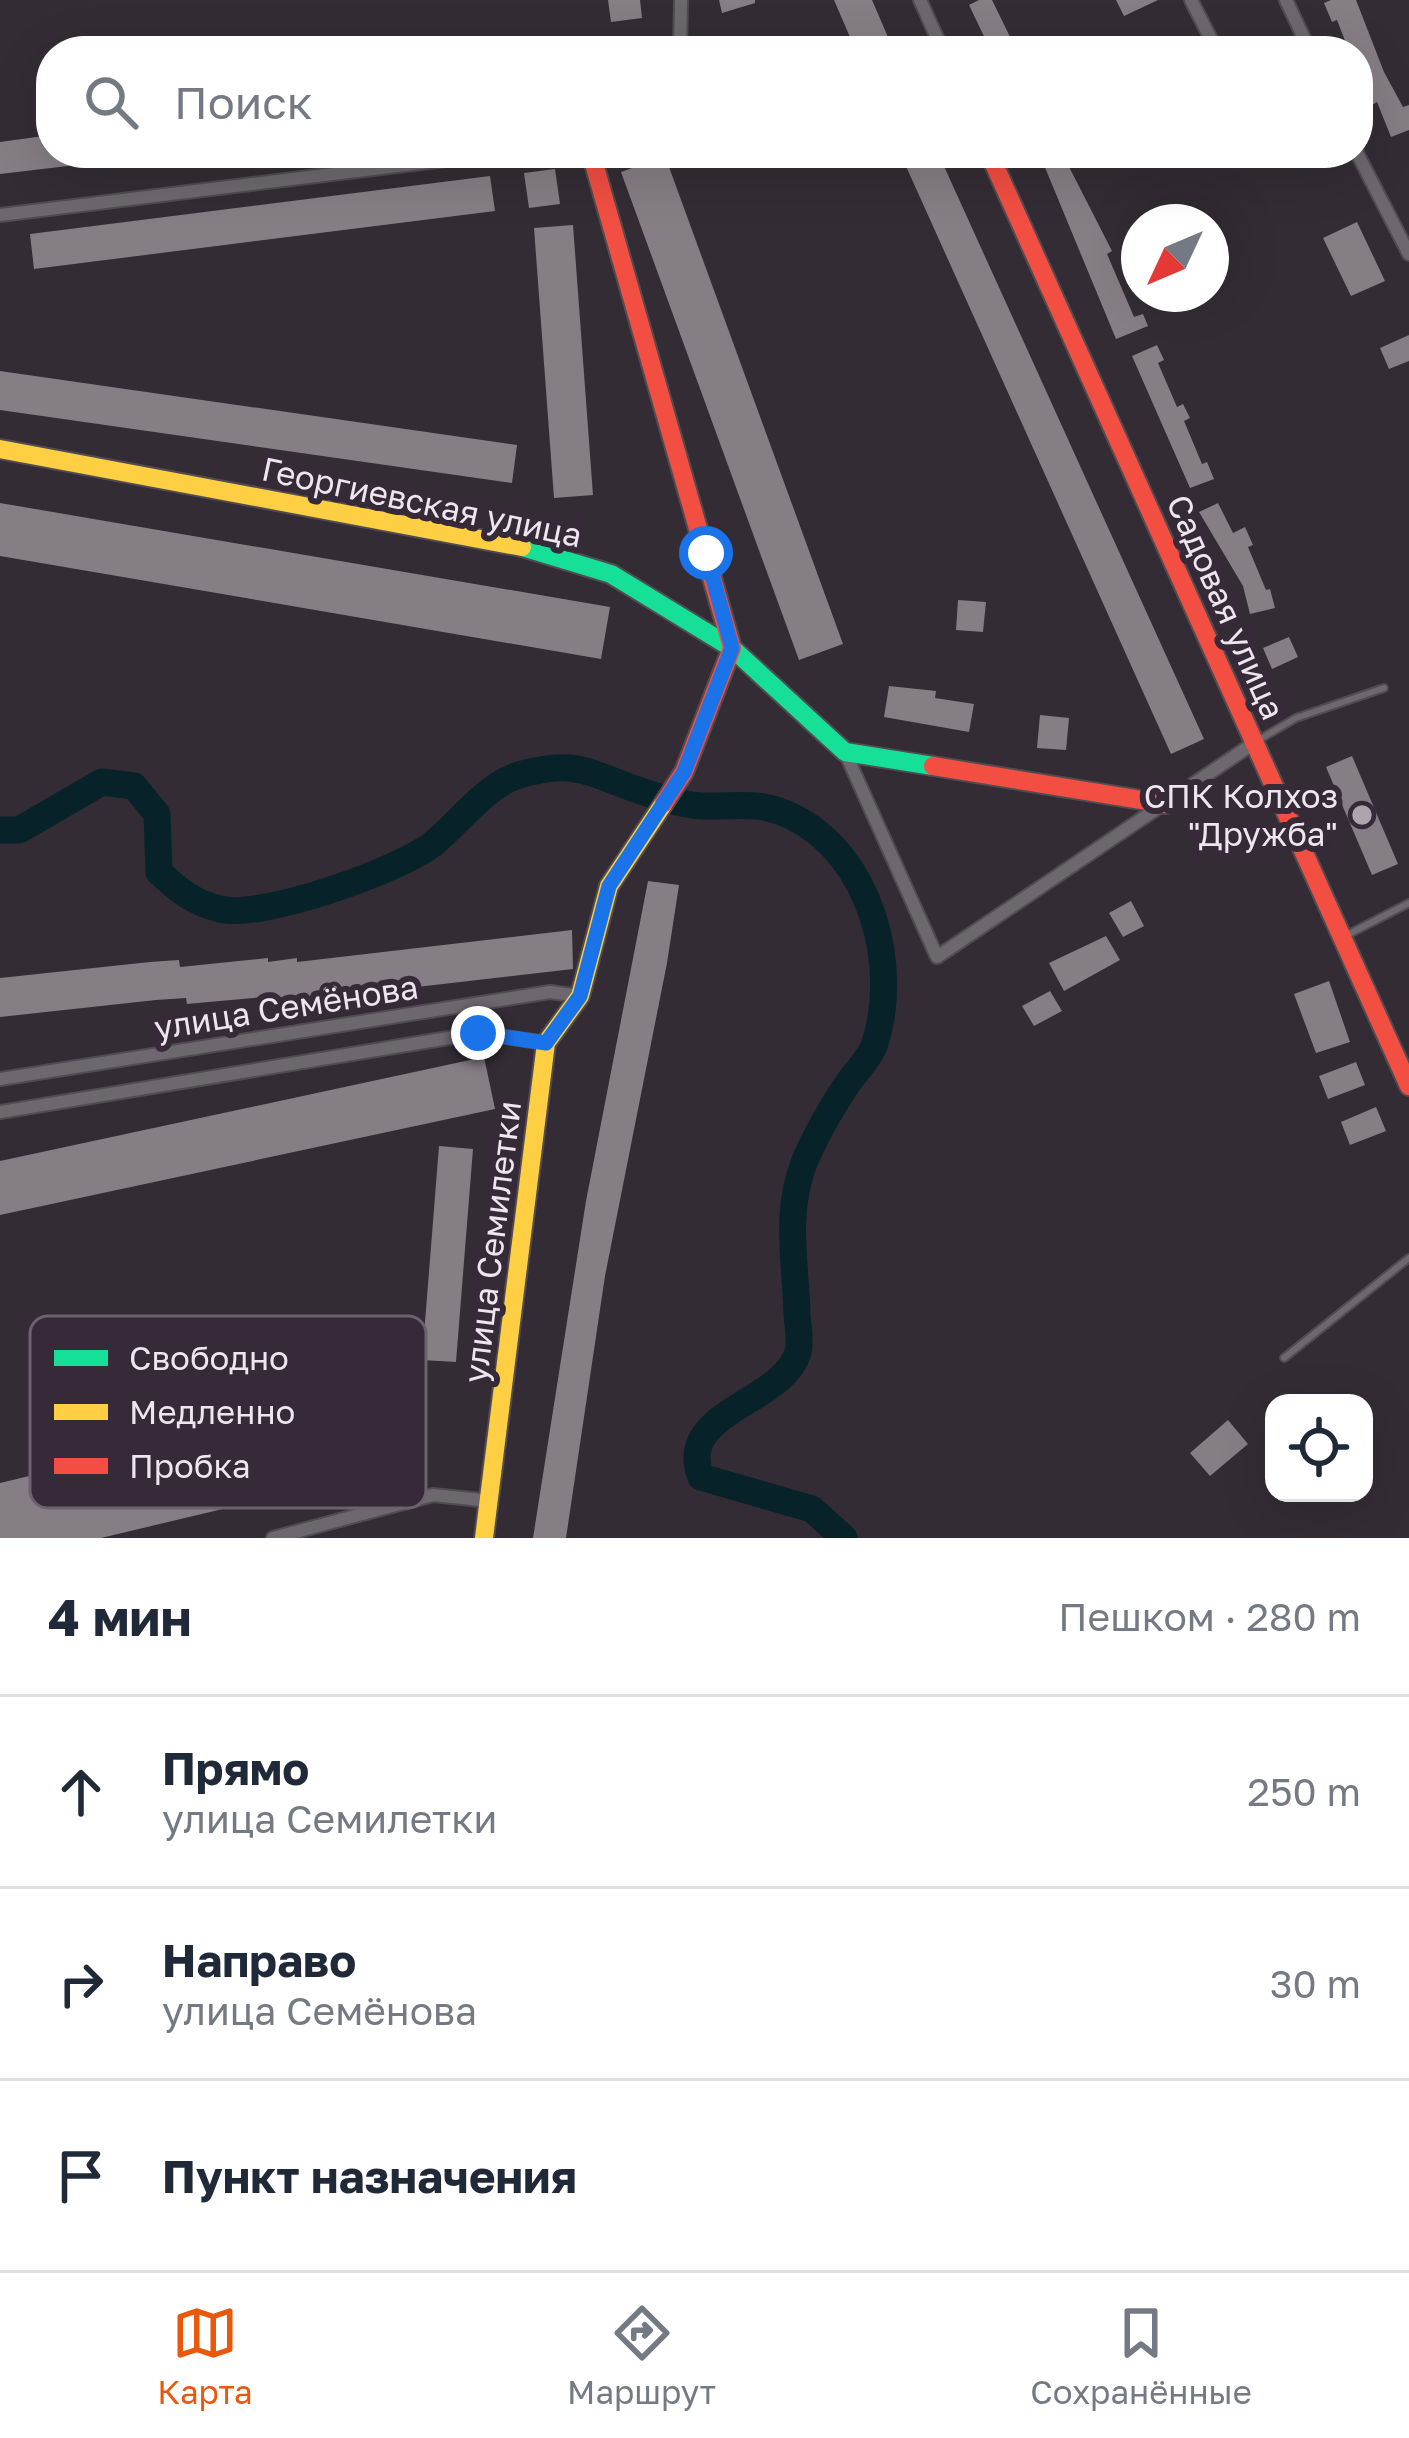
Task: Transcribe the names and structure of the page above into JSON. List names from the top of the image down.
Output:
{
  "streets": {
    "street": [
      "Георгиевская улица",
      "Садовая улица",
      "улица Семёнова",
      "улица Семилетки"
    ]
  },
  "crossings": [
    ["Георгиевская улица", "Садовая улица"],
    ["Георгиевская улица", "улица Семилетки"],
    ["улица Семёнова", "улица Семилетки"]
  ],
  "places": ["СПК Колхоз \"Дружба\""],
  "legend": ["Свободно", "Медленно", "Пробка"],
  "north": "bottom left",
  "page": {
    "search": "Поиск",
    "heading": ["4 мин", "Пешком · 280 m"],
    "list": [
      ["Прямо", "улица Семилетки", "250 m"],
      ["Направо", "улица Семёнова", "30 m"],
      "Пункт назначения"
    ],
    "nav": ["Карта", "Маршрут", "Сохранённые"]
  }
}
